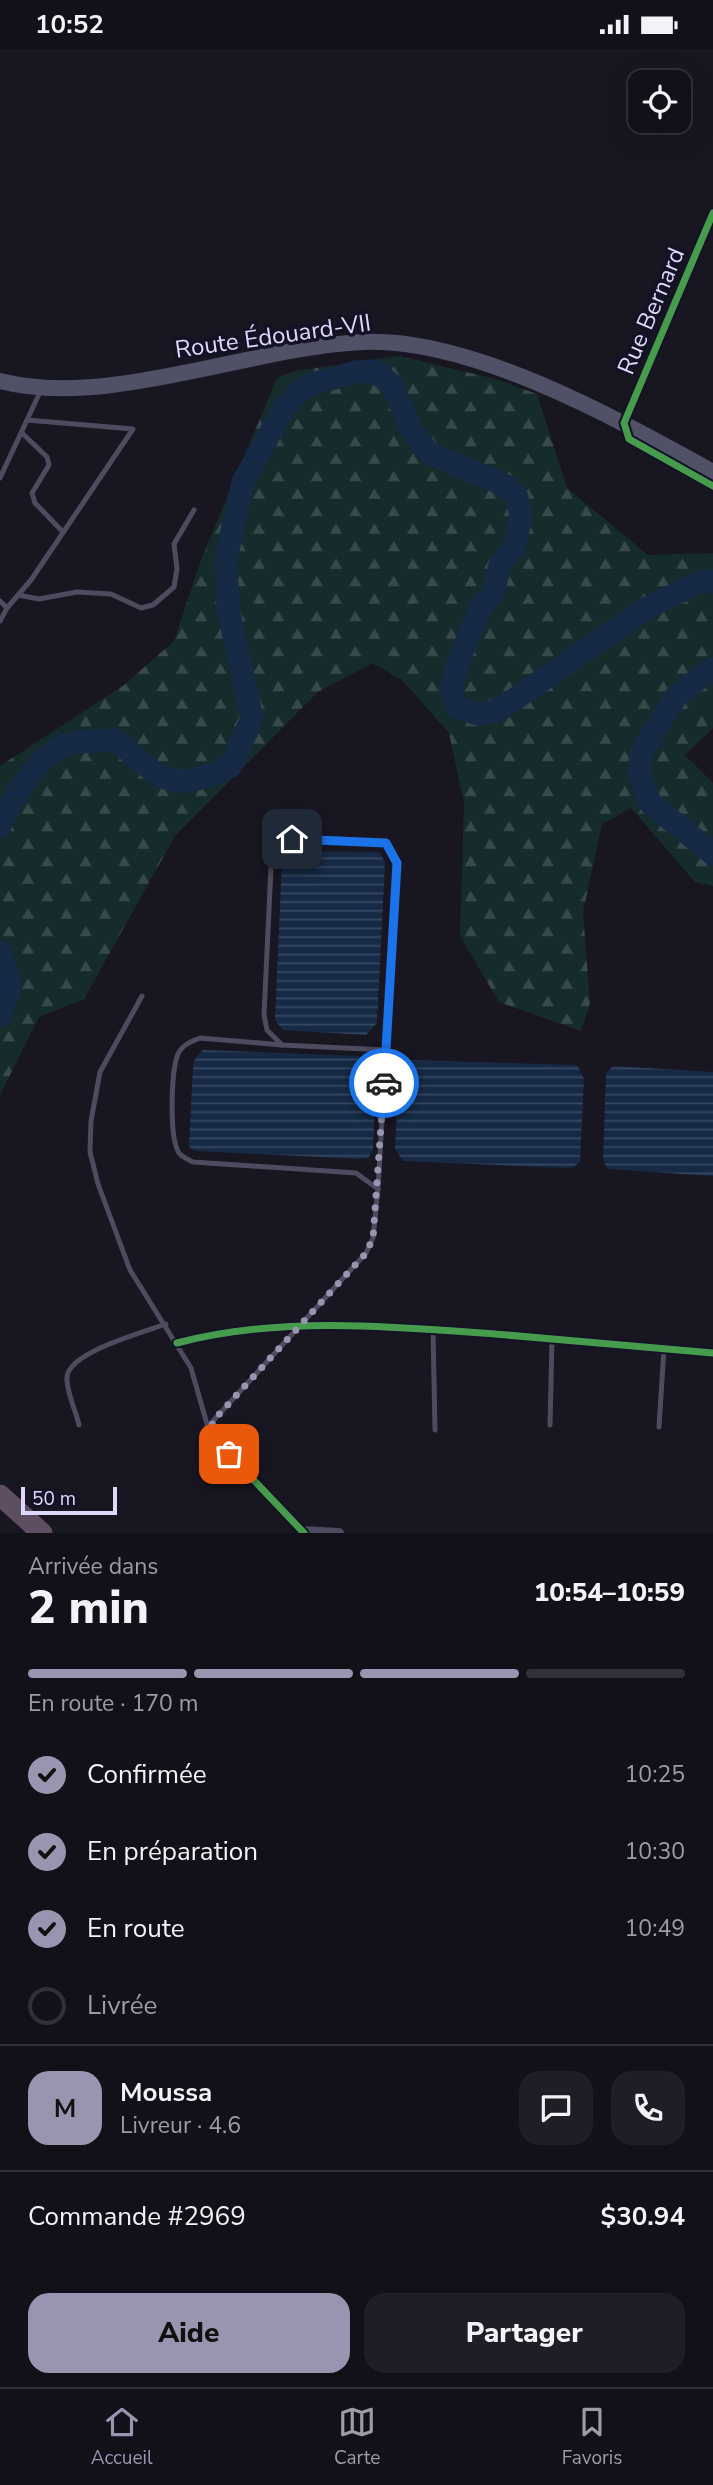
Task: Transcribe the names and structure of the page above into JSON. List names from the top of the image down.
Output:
{
  "streets": {
    "main road": ["Route Édouard-VII"],
    "street": ["Rue Bernard"]
  },
  "crossings": [
    ["Rue Bernard", "Route Édouard-VII"]
  ],
  "scale_bar": "50 m",
  "page": {
    "status": "10:52",
    "scale": "50 m",
    "heading": ["2 min", "Arrivée dans", "10:54–10:59"],
    "panel": [
      "Moussa",
      "Livreur · 4.6",
      "Commande #2969",
      "$30.94"
    ],
    "bar": "En route · 170 m",
    "list": [
      ["Confirmée", "10:25"],
      ["En préparation", "10:30"],
      ["En route", "10:49"],
      "Livrée"
    ],
    "round": "M",
    "buttons": ["Aide", "Partager"],
    "tabs": ["Accueil", "Carte", "Favoris"]
  }
}
